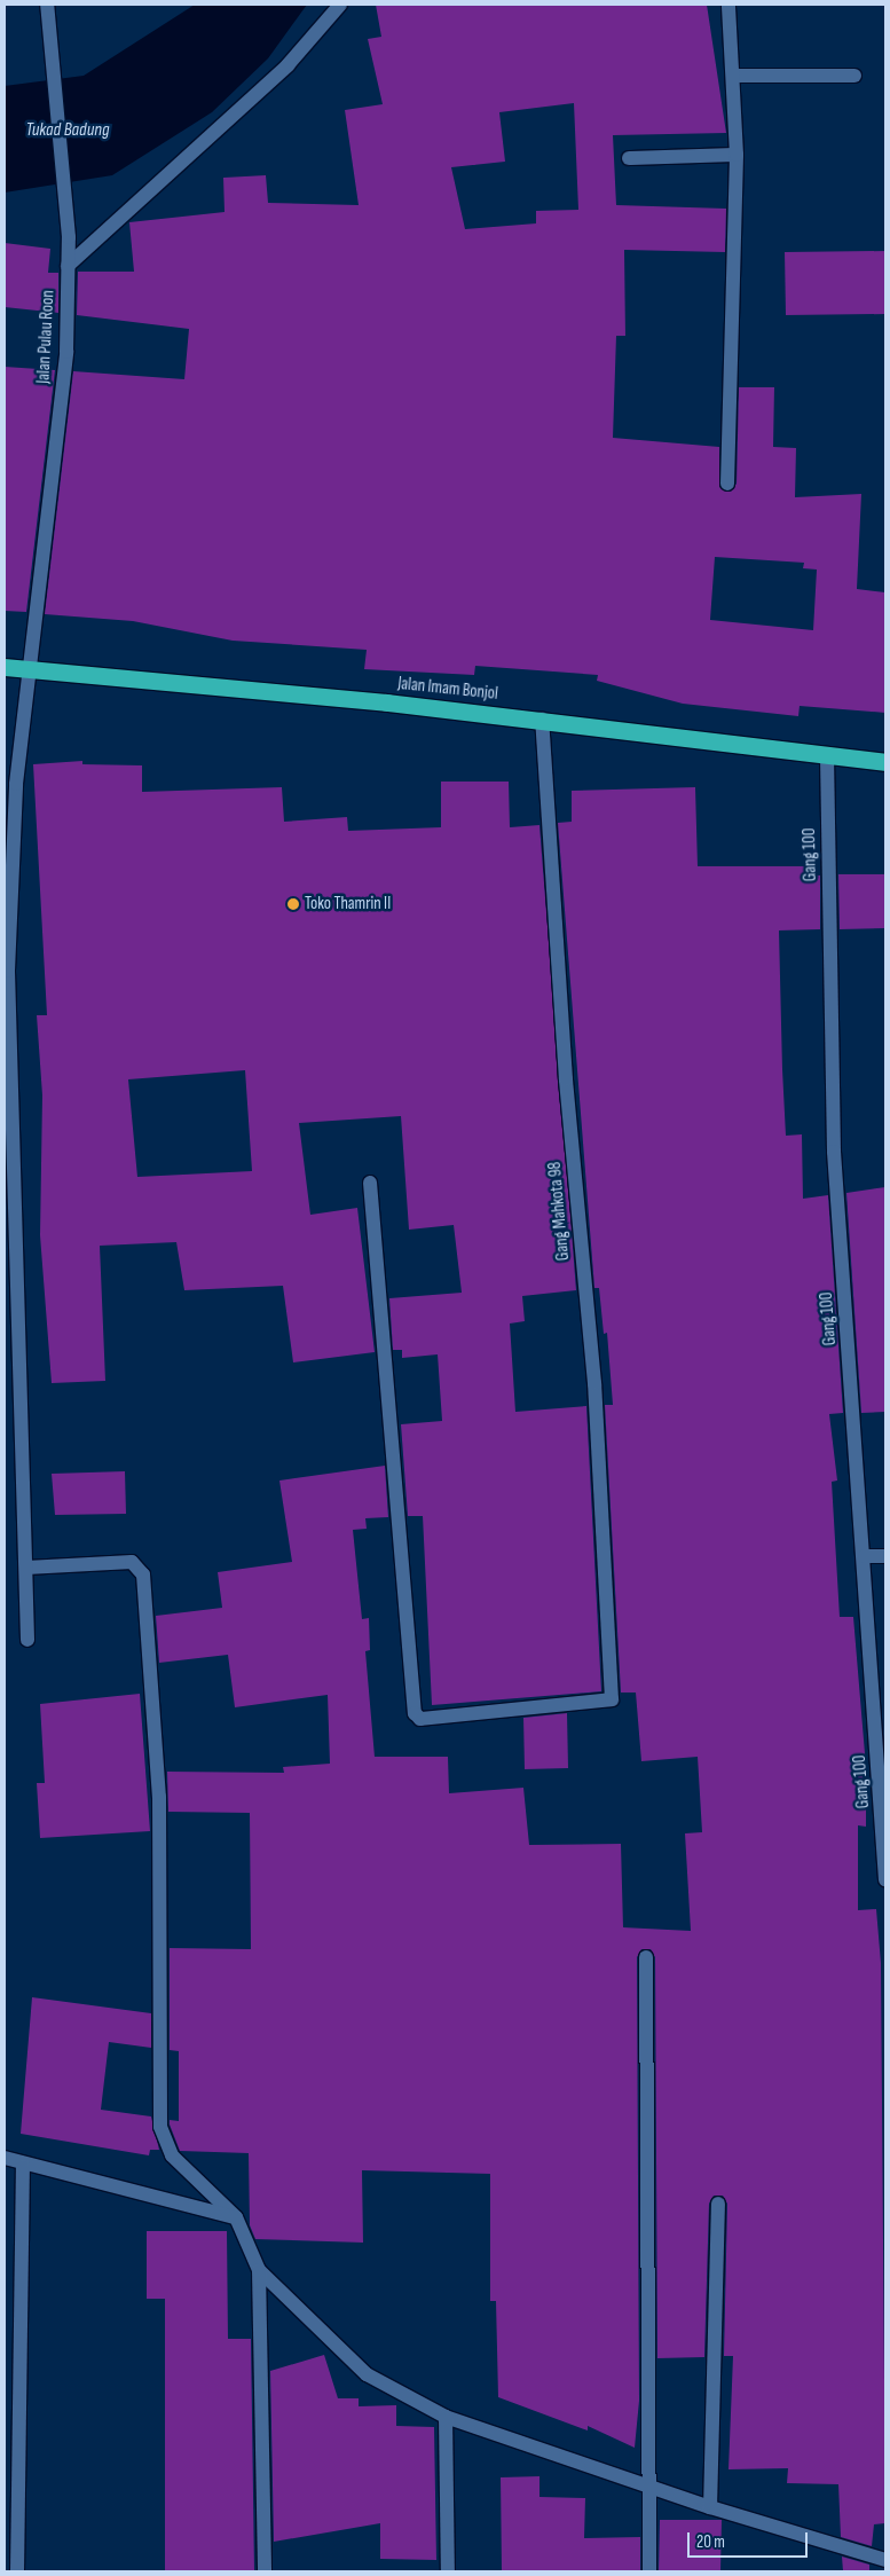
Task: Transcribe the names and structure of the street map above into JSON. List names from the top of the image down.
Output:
{
  "streets": {
    "highway": ["Jalan Imam Bonjol"],
    "street": ["Jalan Pulau Roon", "Gang 100", "Gang Mahkota 98"]
  },
  "crossings": [
    ["Jalan Pulau Roon", "Jalan Imam Bonjol"],
    ["Jalan Imam Bonjol", "Gang 100"],
    ["Jalan Imam Bonjol", "Gang Mahkota 98"]
  ],
  "water": ["Tukad Badung"],
  "places": ["Toko Thamrin II"],
  "scale_bar": "20 m"
}
